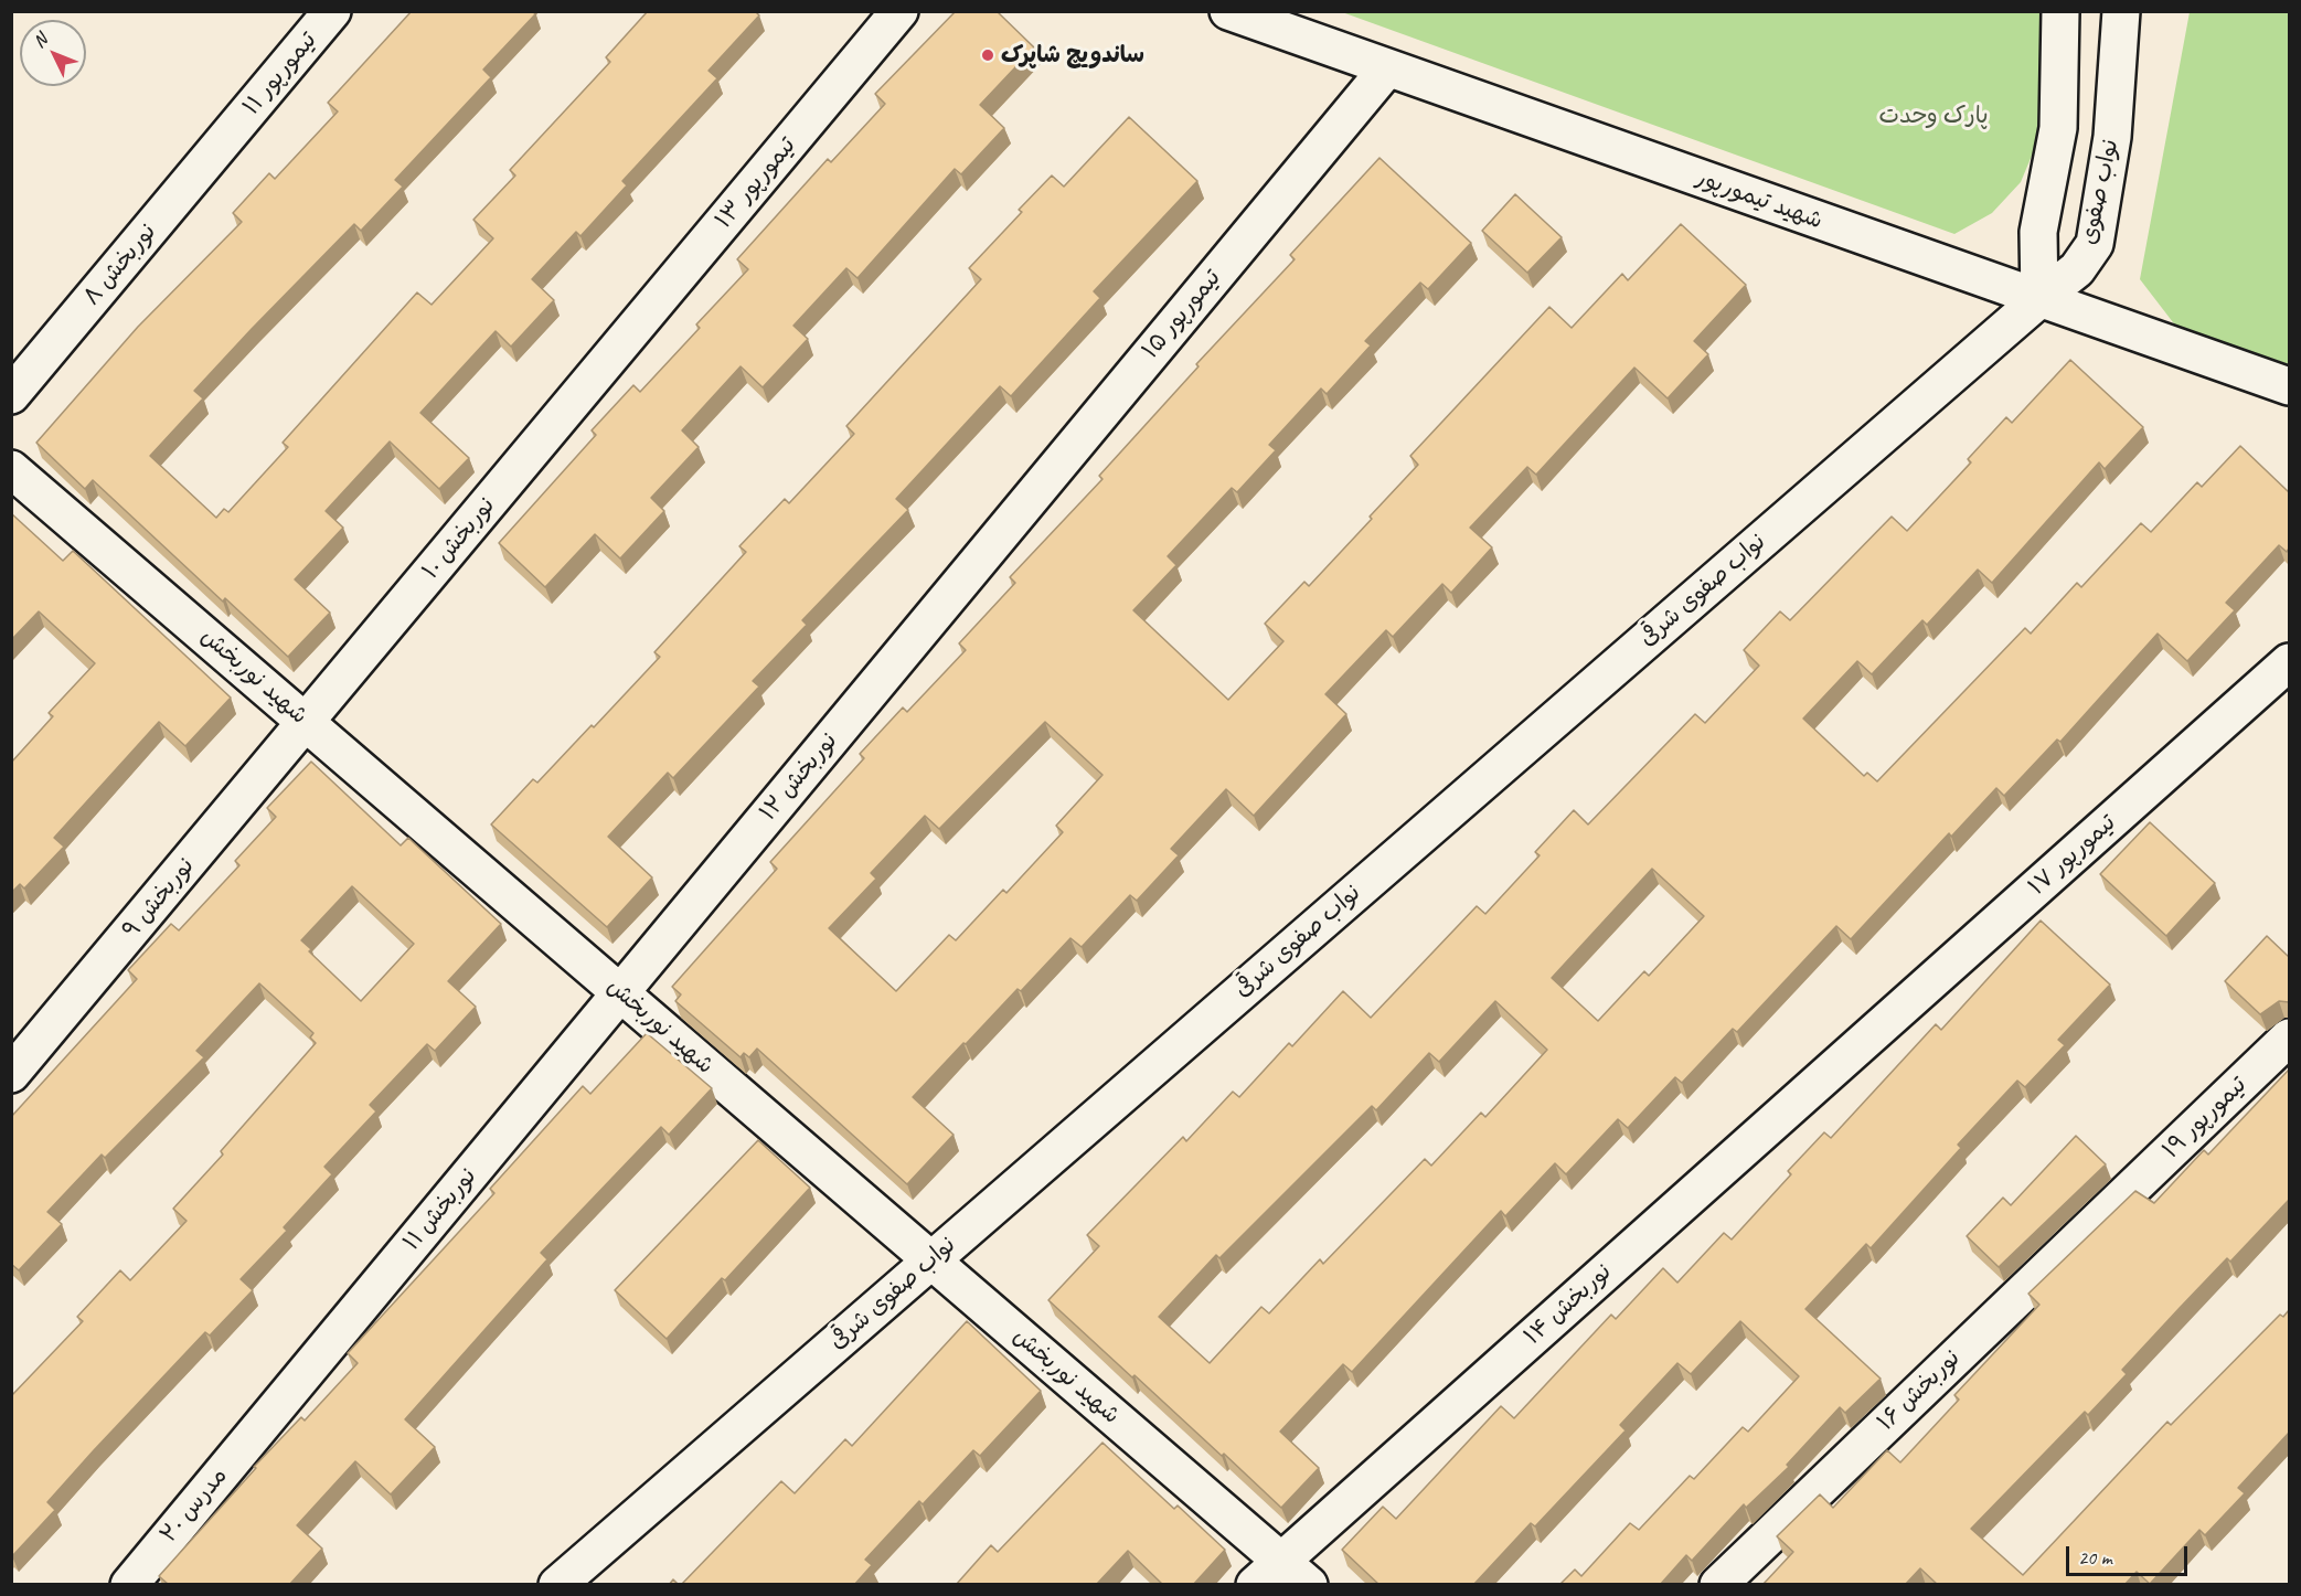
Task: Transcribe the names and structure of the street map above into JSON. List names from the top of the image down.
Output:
{
  "streets": {
    "street": [
      "تیمورپور ۱۱",
      "تیمورپور ۱۳",
      "نواب صفوی",
      "شهید تیمورپور",
      "نوربخش ۸",
      "تیمورپور ۱۵",
      "نوربخش ۱۰",
      "نواب صفوی شرقی",
      "شهید نوربخش",
      "نوربخش ۱۲",
      "تیمورپور ۱۷",
      "نوربخش ۹",
      "تیمورپور ۱۹",
      "نوربخش ۱۱",
      "نوربخش ۱۴",
      "نوربخش ۱۶",
      "مدرس ۲۰"
    ]
  },
  "crossings": [
    ["تیمورپور ۱۱", "نوربخش ۸"],
    ["تیمورپور ۱۳", "نوربخش ۱۰"],
    ["نواب صفوی", "شهید تیمورپور"],
    ["نواب صفوی", "نواب صفوی شرقی"],
    ["شهید تیمورپور", "تیمورپور ۱۵"],
    ["شهید تیمورپور", "نواب صفوی شرقی"],
    ["تیمورپور ۱۵", "نوربخش ۱۲"],
    ["نوربخش ۱۰", "شهید نوربخش"],
    ["نوربخش ۱۰", "نوربخش ۹"],
    ["نواب صفوی شرقی", "شهید نوربخش"],
    ["شهید نوربخش", "نوربخش ۱۲"],
    ["شهید نوربخش", "نوربخش ۹"],
    ["شهید نوربخش", "نوربخش ۱۱"],
    ["شهید نوربخش", "نوربخش ۱۴"],
    ["نوربخش ۱۲", "نوربخش ۱۱"],
    ["تیمورپور ۱۷", "نوربخش ۱۴"],
    ["تیمورپور ۱۹", "نوربخش ۱۶"],
    ["نوربخش ۱۱", "مدرس ۲۰"]
  ],
  "parks": ["پارک وحدت"],
  "places": ["ساندویچ شاپرک"],
  "scale_bar": "20 m",
  "north": "top left"
}
